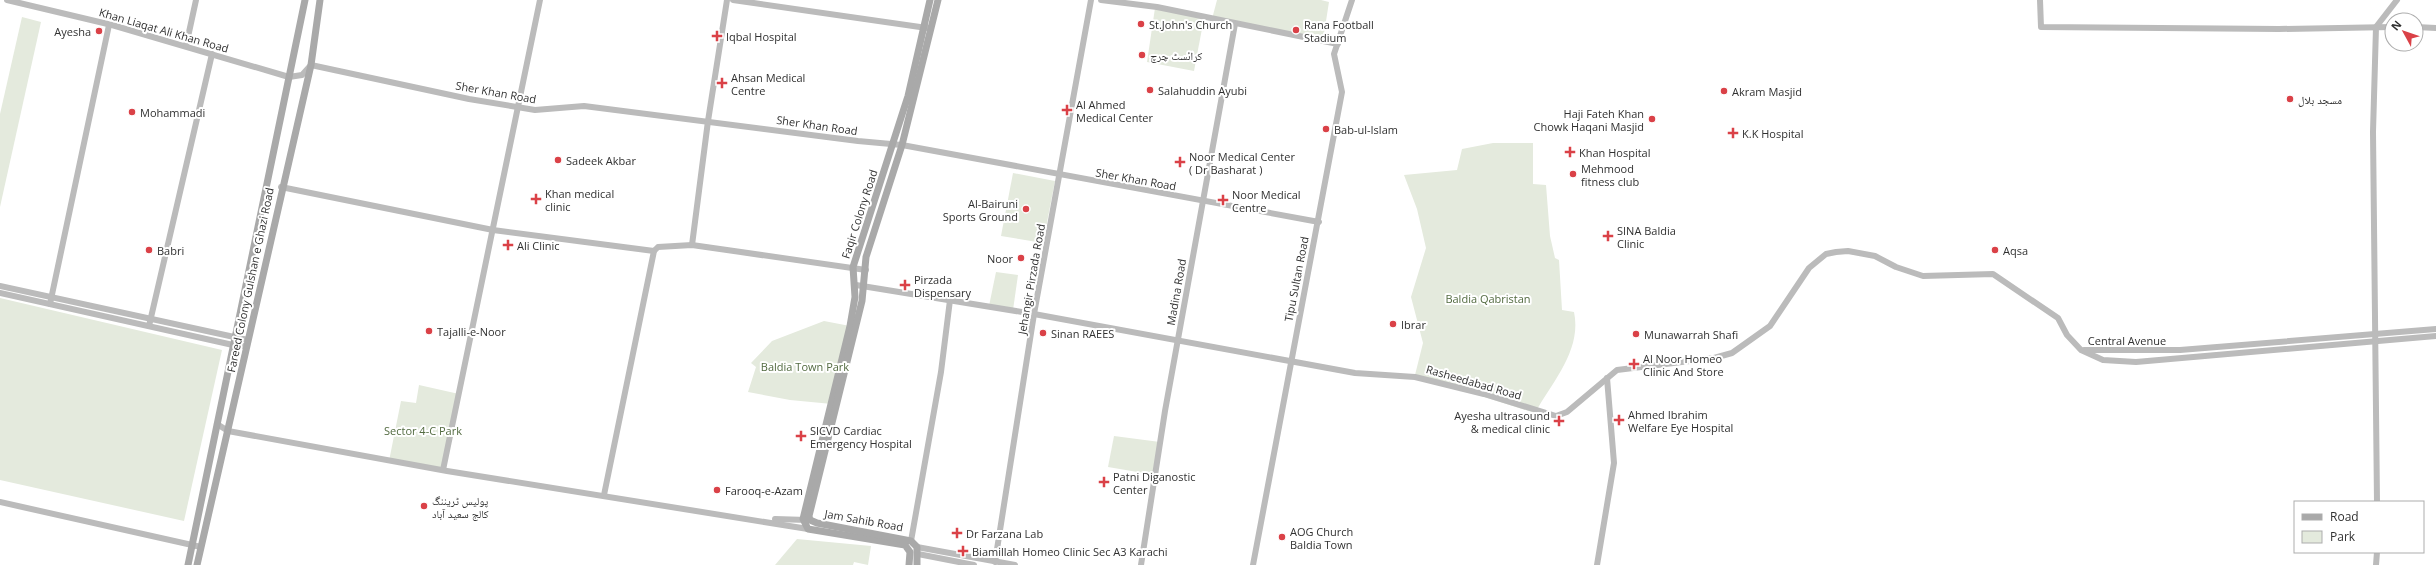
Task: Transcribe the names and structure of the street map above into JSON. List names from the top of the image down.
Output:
{
  "streets": {
    "main road": ["Faqir Colony Road", "Fareed Colony Gulshan e Ghazi Road", "Jam Sahib Road"],
    "street": [
      "Khan Liaqat Ali Khan Road",
      "Sher Khan Road",
      "Jehangir Pirzada Road",
      "Tipu Sultan Road",
      "Madina Road",
      "Central Avenue",
      "Rasheedabad Road"
    ]
  },
  "crossings": [
    ["Khan Liaqat Ali Khan Road", "Fareed Colony Gulshan e Ghazi Road"],
    ["Sher Khan Road", "Faqir Colony Road"],
    ["Sher Khan Road", "Jehangir Pirzada Road"],
    ["Sher Khan Road", "Tipu Sultan Road"],
    ["Sher Khan Road", "Fareed Colony Gulshan e Ghazi Road"],
    ["Sher Khan Road", "Madina Road"],
    ["Faqir Colony Road", "Rasheedabad Road"],
    ["Faqir Colony Road", "Jam Sahib Road"],
    ["Jehangir Pirzada Road", "Rasheedabad Road"],
    ["Tipu Sultan Road", "Rasheedabad Road"],
    ["Madina Road", "Rasheedabad Road"],
    ["Central Avenue", "Rasheedabad Road"]
  ],
  "parks": ["Baldia Qabristan", "Baldia Town Park", "Sector 4-C Park"],
  "places": {
    "other": [
      "St.John's Church",
      "Rana Football Stadium",
      "Ayesha",
      "کرائسٹ چرچ",
      "Salahuddin Ayubi",
      "Akram Masjid",
      "مسجد بلال",
      "Mohammadi",
      "Haji Fateh Khan Chowk Haqani Masjid",
      "Bab-ul-Islam",
      "Sadeek Akbar",
      "Mehmood fitness club",
      "Al-Bairuni Sports Ground",
      "Babri",
      "Aqsa",
      "Noor",
      "Ibrar",
      "Tajalli-e-Noor",
      "Sinan RAEES",
      "Munawarrah Shafi",
      "Farooq-e-Azam",
      "پولیس ٹریننگ کالج سعید آباد",
      "AOG Church Baldia Town"
    ],
    "health": [
      "Iqbal Hospital",
      "Ahsan Medical Centre",
      "Al Ahmed Medical Center",
      "K.K Hospital",
      "Khan Hospital",
      "Noor Medical Center ( Dr Basharat )",
      "Khan medical clinic",
      "Noor Medical Centre",
      "SINA Baldia Clinic",
      "Ali Clinic",
      "Pirzada Dispensary",
      "Al Noor Homeo Clinic And Store",
      "Ahmed Ibrahim Welfare Eye Hospital",
      "Ayesha ultrasound & medical clinic",
      "SICVD Cardiac Emergency Hospital",
      "Patni Diganostic Center",
      "Dr Farzana Lab",
      "Biamillah Homeo Clinic Sec A3 Karachi"
    ]
  },
  "legend": ["Road", "Park"],
  "north": "top left"
}
